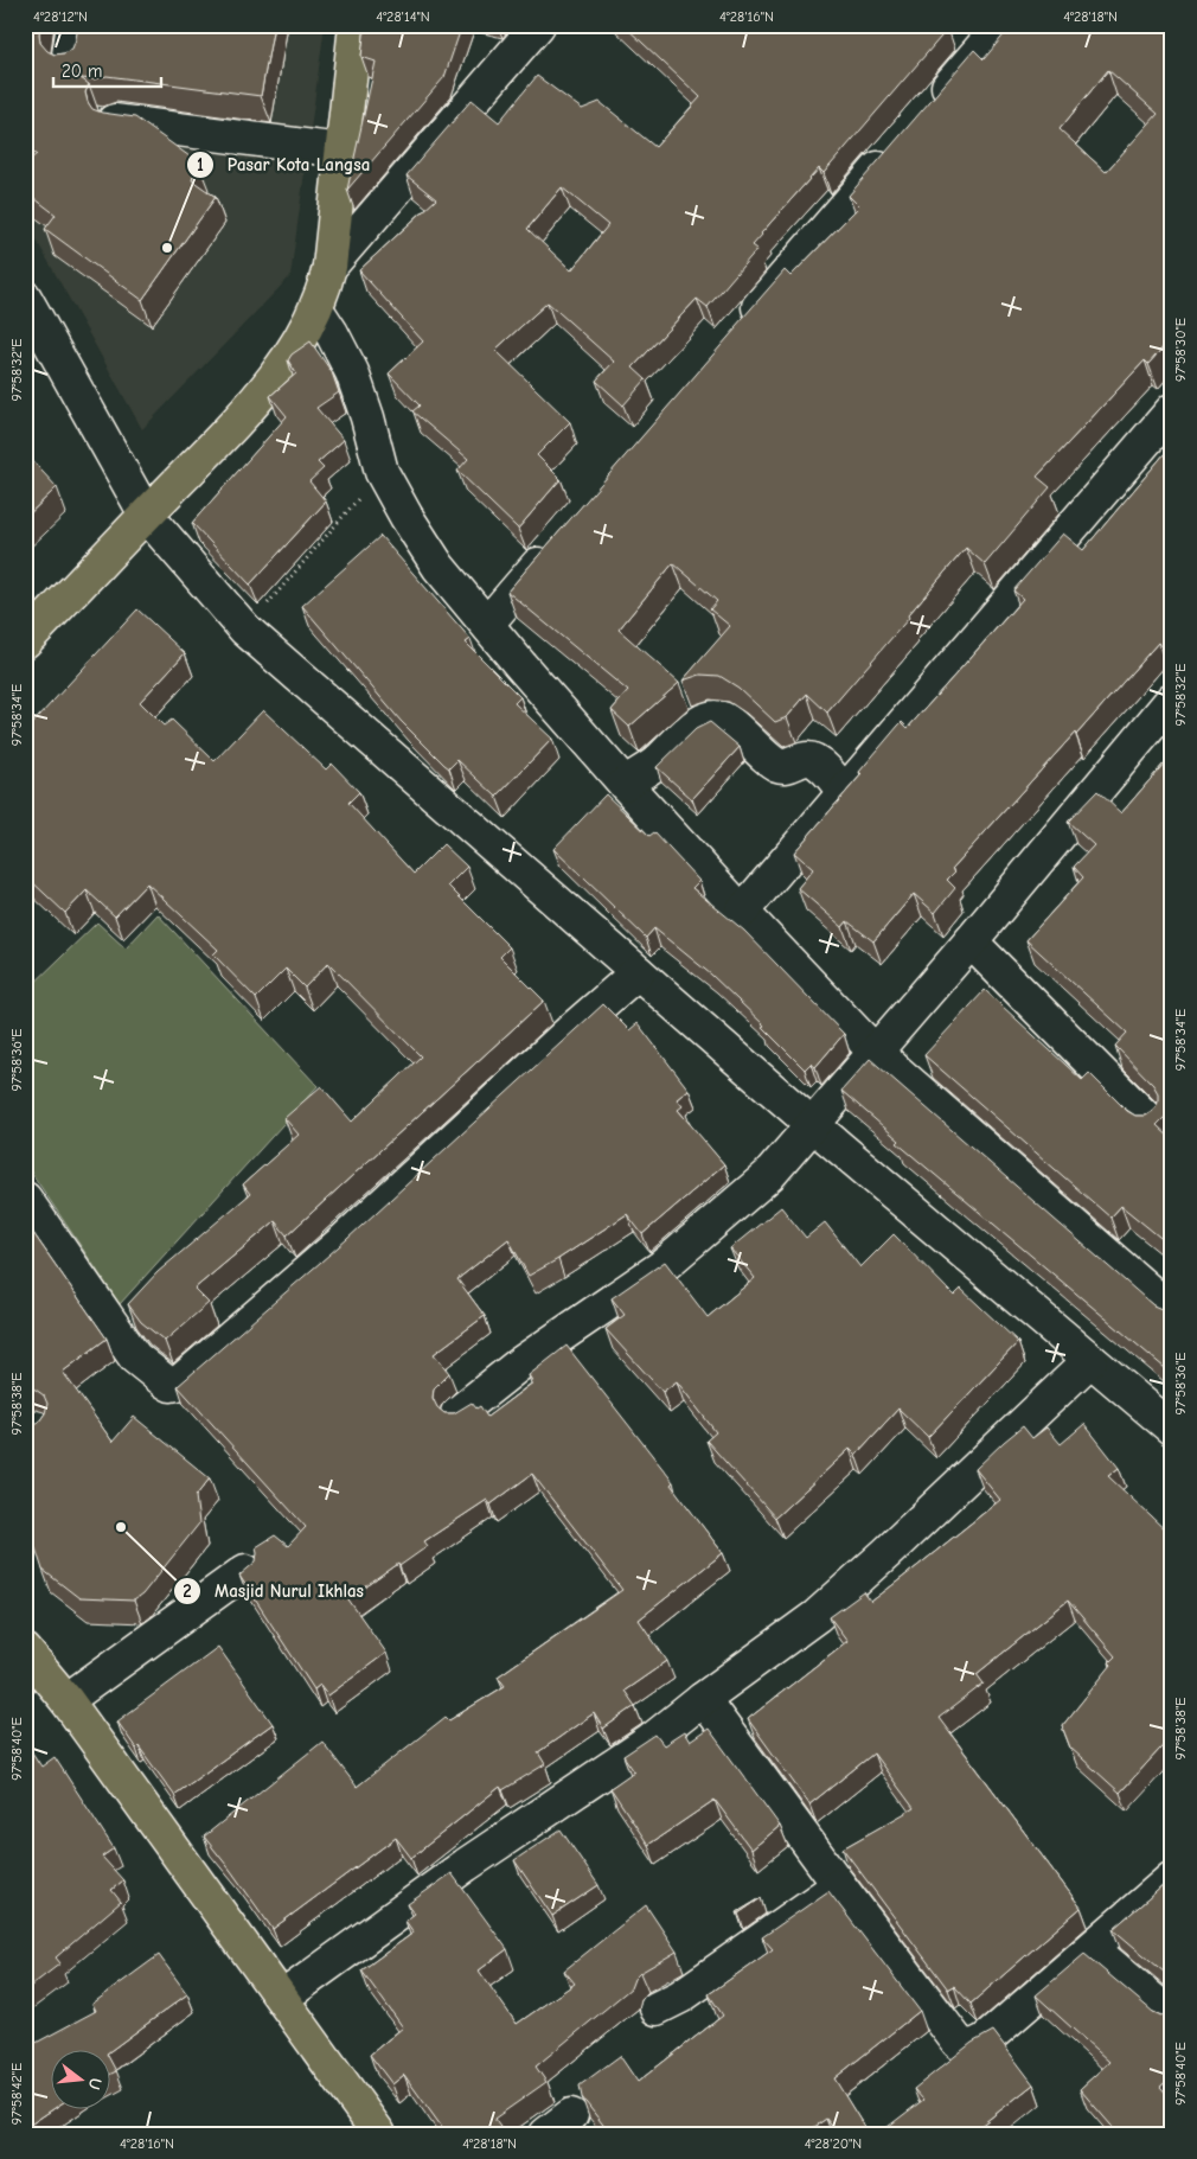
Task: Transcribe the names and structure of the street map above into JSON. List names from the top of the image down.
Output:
{
  "places": ["Pasar Kota Langsa", "Masjid Nurul Ikhlas"],
  "scale_bar": "20 m",
  "north": "right",
  "coordinates": [
    "4°28'12\"N",
    "4°28'14\"N",
    "4°28'16\"N",
    "4°28'18\"N",
    "97°58'30\"E",
    "97°58'32\"E",
    "97°58'34\"E",
    "97°58'36\"E",
    "97°58'38\"E",
    "97°58'40\"E",
    "97°58'42\"E",
    "4°28'20\"N"
  ]
}
